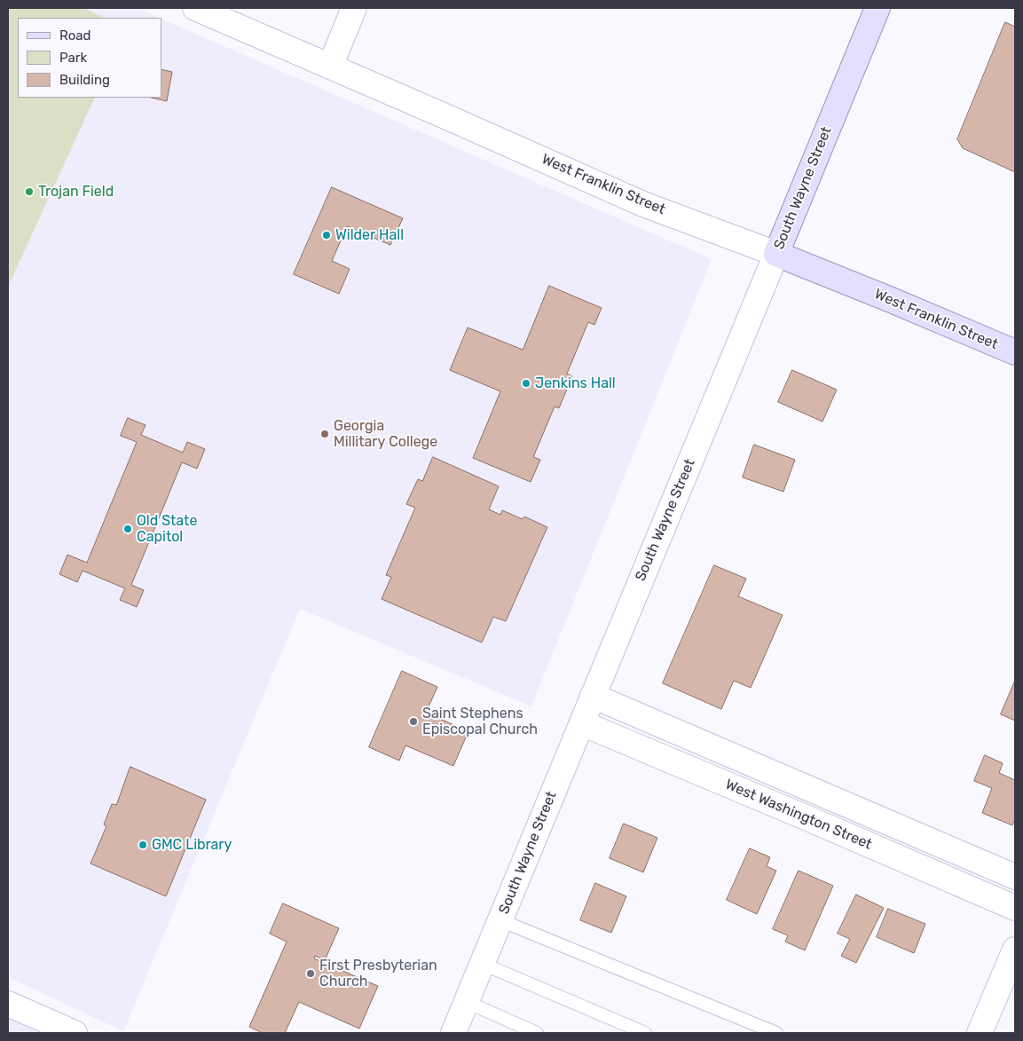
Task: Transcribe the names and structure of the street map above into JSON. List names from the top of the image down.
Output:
{
  "streets": {
    "main road": ["West Franklin Street", "South Wayne Street"],
    "street": ["West Washington Street"]
  },
  "crossings": [
    ["West Franklin Street", "South Wayne Street"],
    ["South Wayne Street", "West Washington Street"]
  ],
  "places": [
    "Trojan Field",
    "Wilder Hall",
    "Jenkins Hall",
    "Georgia Millitary College",
    "Old State Capitol",
    "Saint Stephens Episcopal Church",
    "GMC Library",
    "First Presbyterian Church"
  ],
  "legend": ["Road", "Park", "Building"]
}
